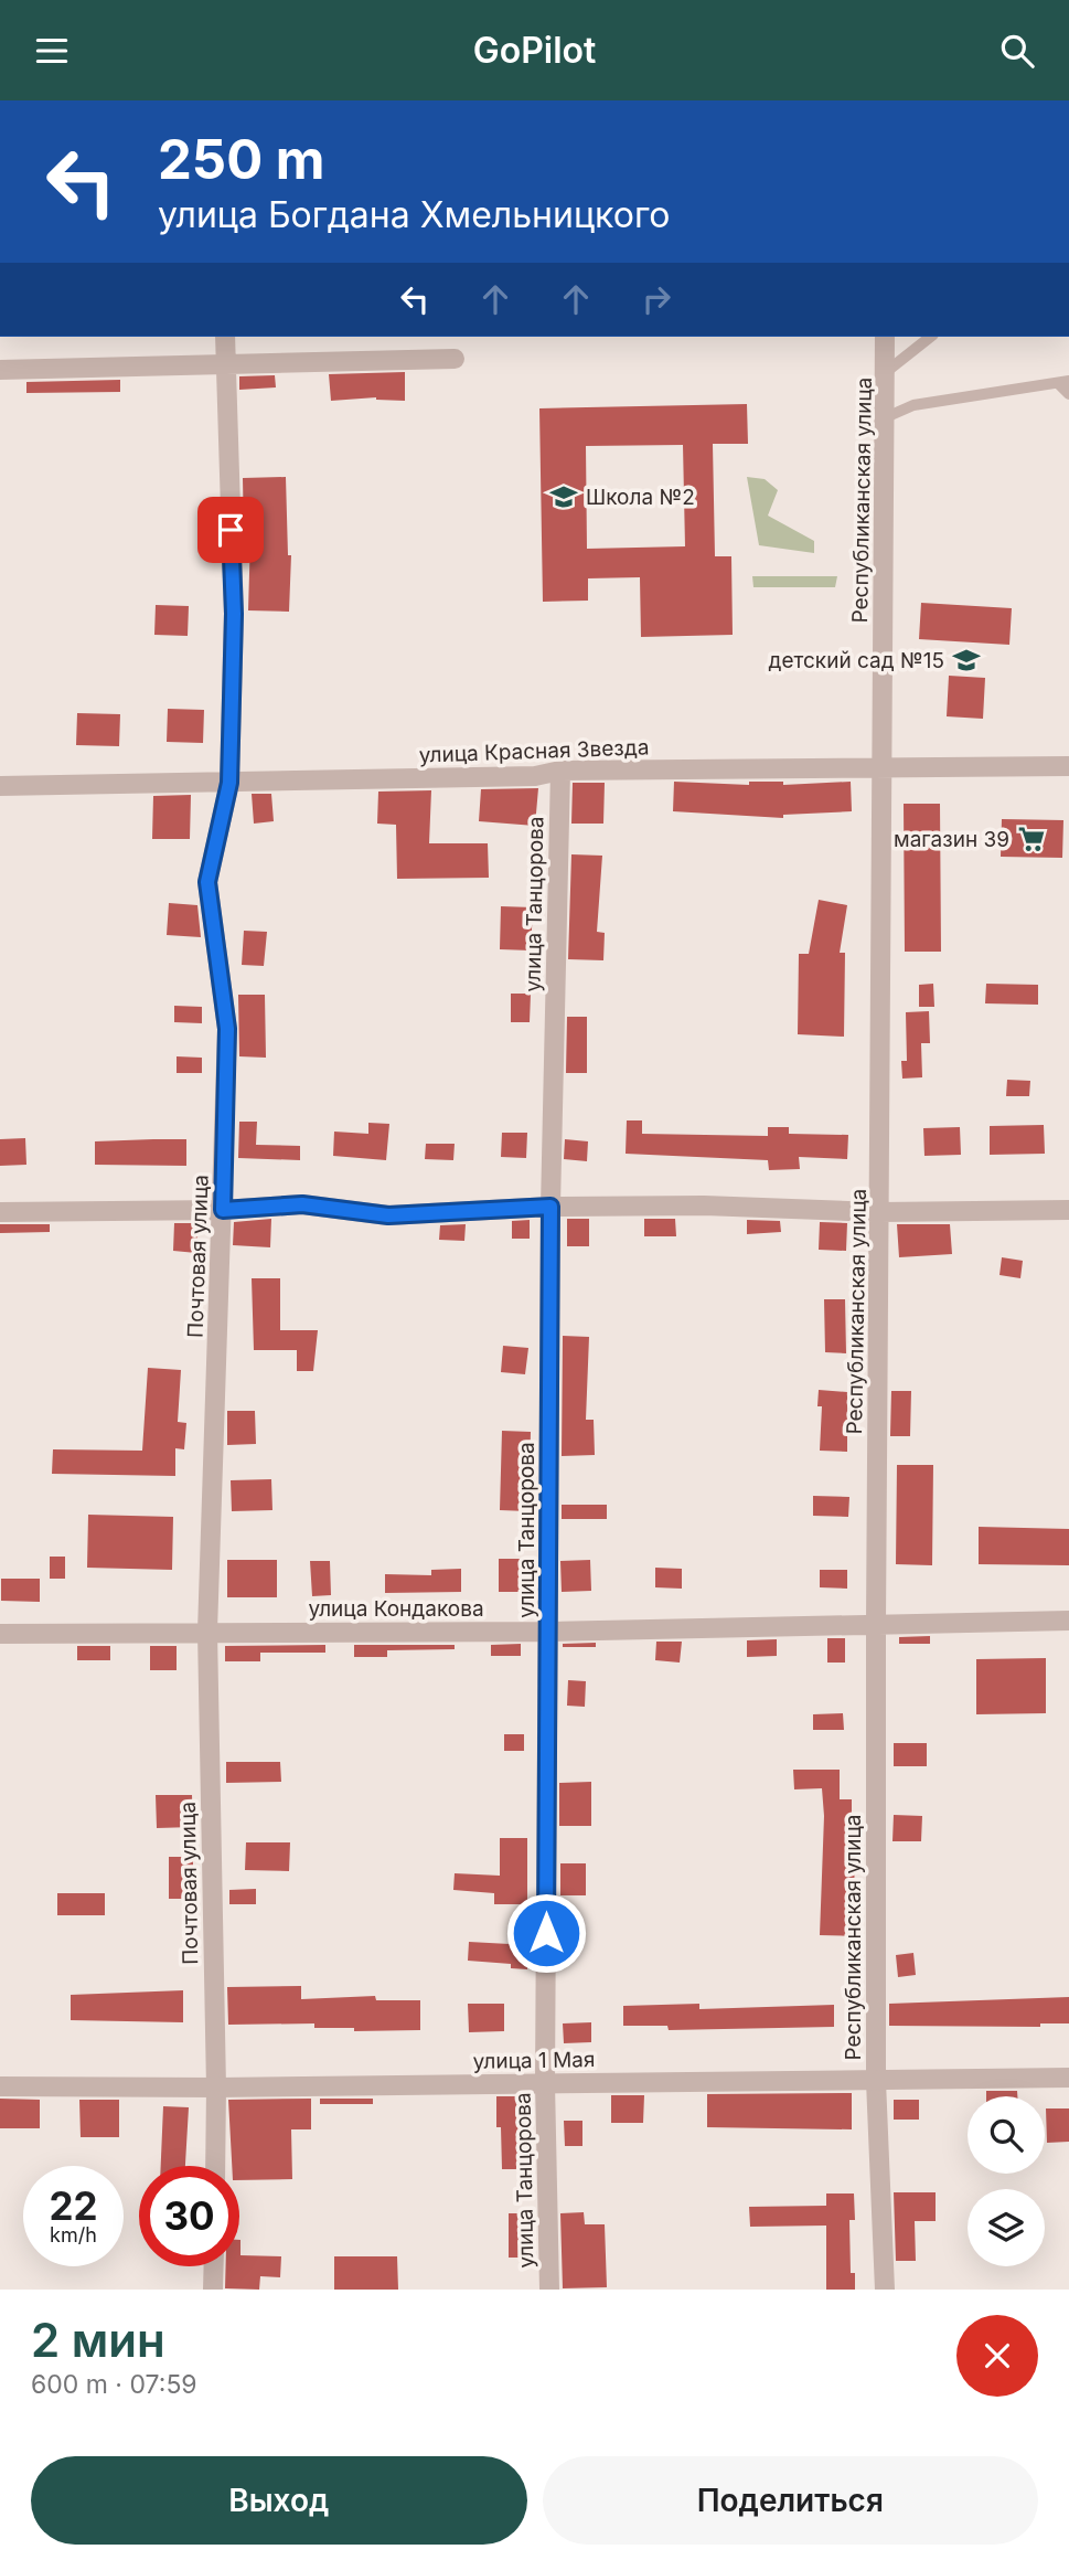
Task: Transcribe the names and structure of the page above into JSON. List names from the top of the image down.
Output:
{
  "streets": {
    "street": [
      "Республиканская улица",
      "улица Красная Звезда",
      "улица Танцорова",
      "Почтовая улица",
      "улица Кондакова",
      "улица 1 Мая"
    ]
  },
  "crossings": [
    ["Республиканская улица", "улица Красная Звезда"],
    ["Республиканская улица", "улица Кондакова"],
    ["Республиканская улица", "улица 1 Мая"],
    ["улица Красная Звезда", "улица Танцорова"],
    ["улица Красная Звезда", "Почтовая улица"],
    ["улица Танцорова", "улица Кондакова"],
    ["улица Танцорова", "улица 1 Мая"],
    ["Почтовая улица", "улица Кондакова"],
    ["Почтовая улица", "улица 1 Мая"]
  ],
  "places": {
    "school or university": ["Школа №2", "детский сад №15"],
    "supermarket": ["магазин 39"]
  },
  "page": {
    "header": "GoPilot",
    "turn": ["250 m", "улица Богдана Хмельницкого"],
    "speed": "22 km/h",
    "limit": "30",
    "heading": ["2 мин", "600 m · 07:59"],
    "buttons": ["Выход", "Поделиться"]
  }
}
